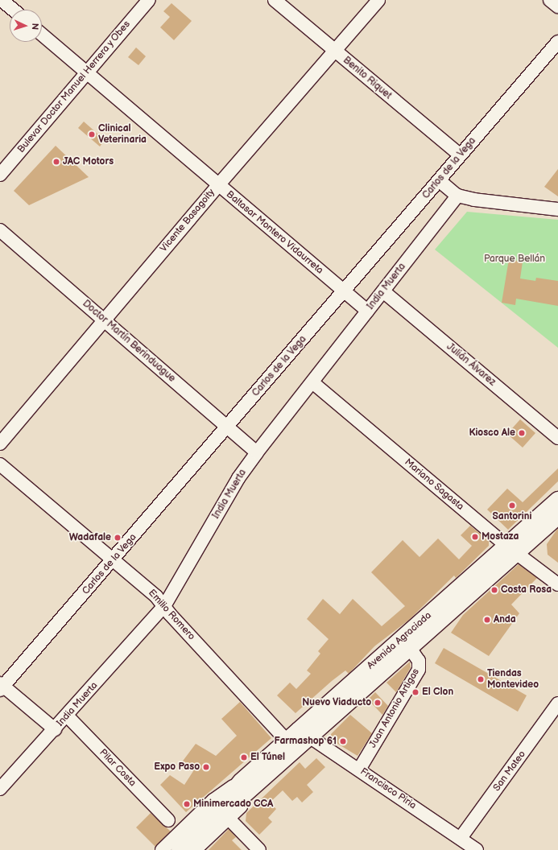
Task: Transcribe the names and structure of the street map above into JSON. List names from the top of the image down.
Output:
{
  "streets": {
    "main road": ["Avenida Agraciada"],
    "street": [
      "Benito Riquet",
      "Bulevar Doctor Manuel Herrera y Obes",
      "Carlos de la Vega",
      "Vicente Basagoity",
      "Baltasar Montero Vidaurreta",
      "India Muerta",
      "Doctor Martín Berinduague",
      "Julián Álvarez",
      "Mariano Sagasta",
      "Emilio Romero",
      "Juan Antonio Artigas",
      "Pilar Costa",
      "San Mateo",
      "Francisco Piria"
    ]
  },
  "crossings": [
    ["Benito Riquet", "Carlos de la Vega"],
    ["Benito Riquet", "Vicente Basagoity"],
    ["Bulevar Doctor Manuel Herrera y Obes", "Baltasar Montero Vidaurreta"],
    ["Carlos de la Vega", "Baltasar Montero Vidaurreta"],
    ["Carlos de la Vega", "Doctor Martín Berinduague"],
    ["Carlos de la Vega", "Emilio Romero"],
    ["Vicente Basagoity", "Baltasar Montero Vidaurreta"],
    ["Vicente Basagoity", "Doctor Martín Berinduague"],
    ["Baltasar Montero Vidaurreta", "India Muerta"],
    ["India Muerta", "Doctor Martín Berinduague"],
    ["India Muerta", "Julián Álvarez"],
    ["India Muerta", "Mariano Sagasta"],
    ["India Muerta", "Emilio Romero"],
    ["India Muerta", "Pilar Costa"],
    ["Mariano Sagasta", "Avenida Agraciada"],
    ["Emilio Romero", "Avenida Agraciada"],
    ["Avenida Agraciada", "Juan Antonio Artigas"],
    ["Avenida Agraciada", "Francisco Piria"],
    ["Juan Antonio Artigas", "Francisco Piria"],
    ["San Mateo", "Francisco Piria"]
  ],
  "parks": ["Parque Bellán"],
  "places": [
    "Clinical Veterinaria",
    "JAC Motors",
    "Kiosco Ale",
    "Santorini",
    "Mostaza",
    "Wadafale",
    "Costa Rosa",
    "Anda",
    "Tiendas Montevideo",
    "El Clon",
    "Nuevo Viaducto",
    "Farmashop 61",
    "El Túnel",
    "Expo Paso",
    "Minimercado CCA"
  ],
  "north": "right"
}
